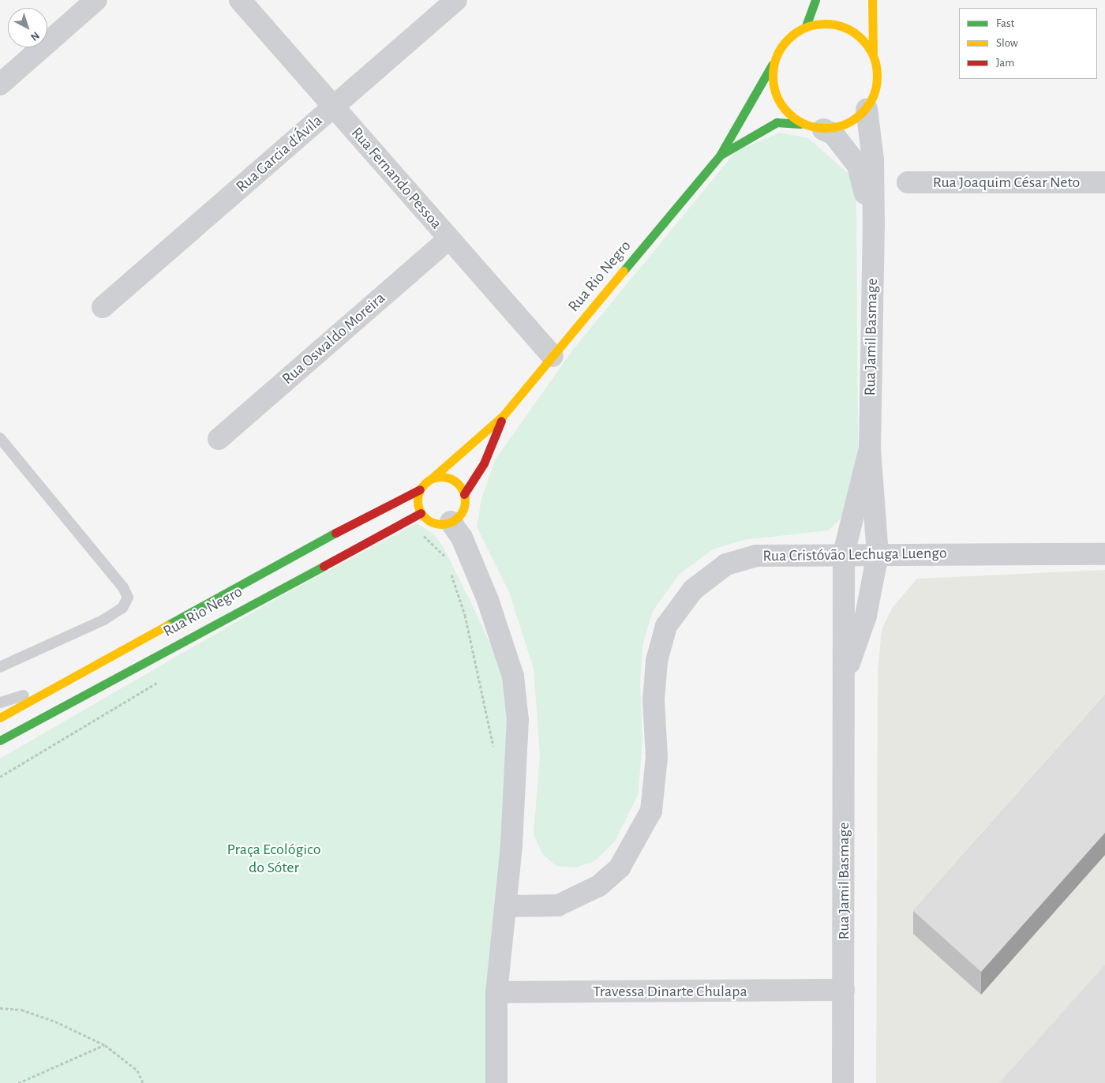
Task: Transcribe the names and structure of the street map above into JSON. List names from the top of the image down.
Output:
{
  "streets": {
    "main road": ["Rua Rio Negro"],
    "street": [
      "Rua Garcia d'Ávila",
      "Rua Fernando Pessoa",
      "Rua Joaquim César Neto",
      "Rua Jamil Basmage",
      "Rua Oswaldo Moreira",
      "Rua Cristóvão Lechuga Luengo",
      "Travessa Dinarte Chulapa"
    ]
  },
  "crossings": [
    ["Rua Garcia d'Ávila", "Rua Fernando Pessoa"],
    ["Rua Fernando Pessoa", "Rua Rio Negro"],
    ["Rua Fernando Pessoa", "Rua Oswaldo Moreira"],
    ["Rua Rio Negro", "Rua Jamil Basmage"],
    ["Rua Jamil Basmage", "Rua Cristóvão Lechuga Luengo"],
    ["Rua Jamil Basmage", "Travessa Dinarte Chulapa"]
  ],
  "parks": ["Praça Ecológico do Sóter"],
  "legend": ["Fast", "Slow", "Jam"],
  "north": "bottom right"
}
